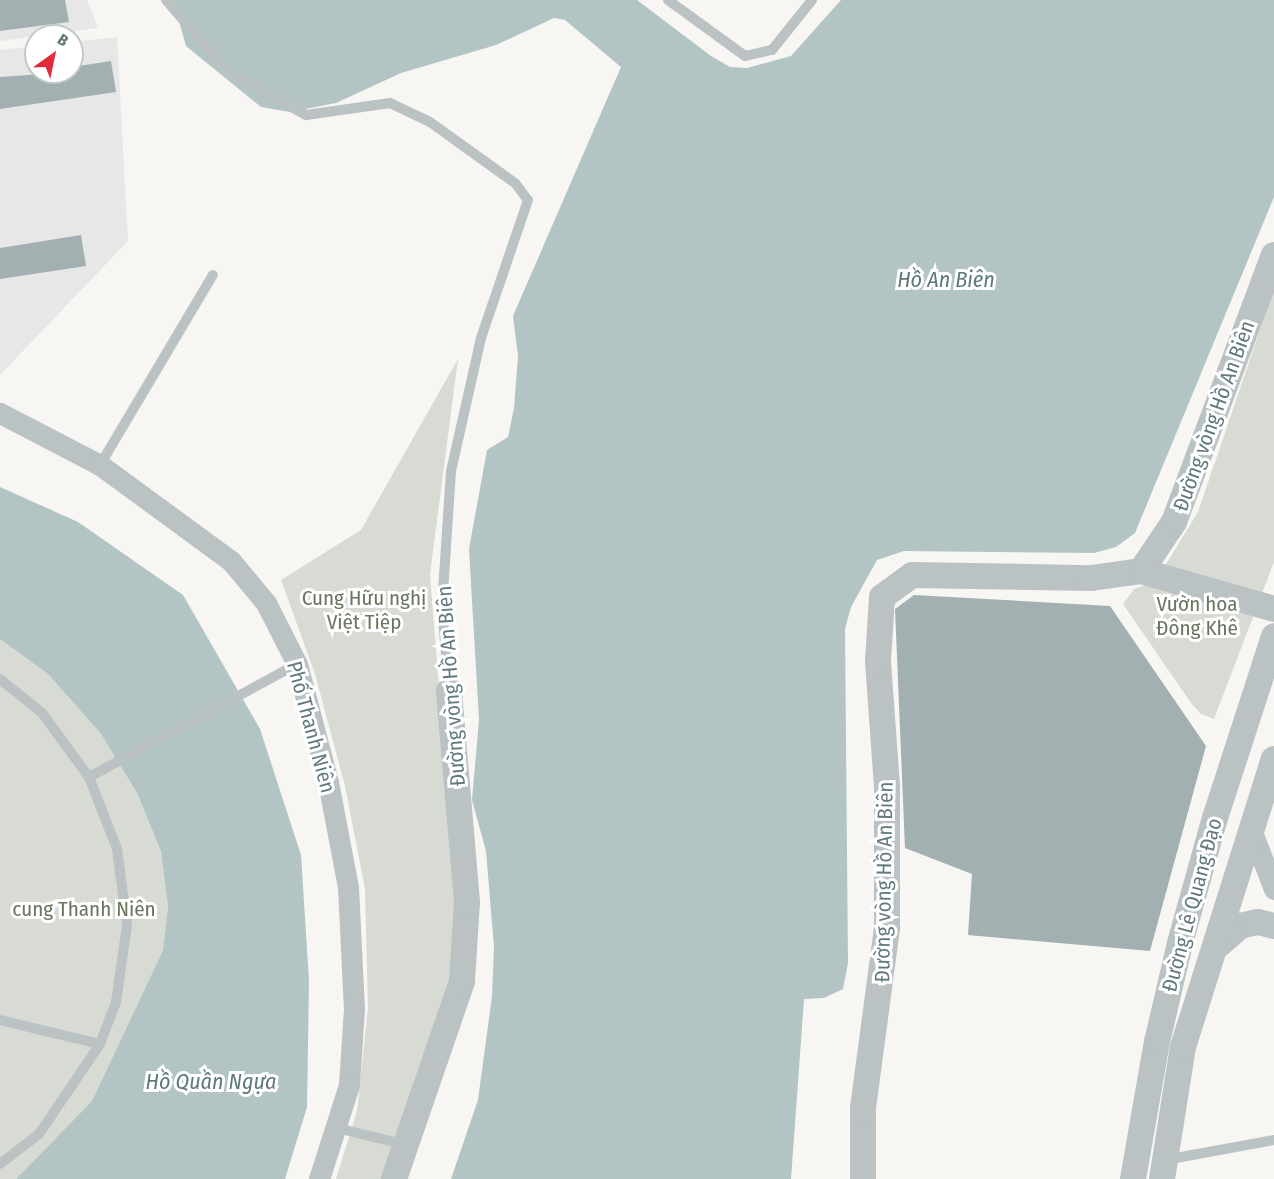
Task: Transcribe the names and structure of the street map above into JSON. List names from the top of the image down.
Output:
{
  "streets": {
    "street": ["Đường vòng Hồ An Biên", "Phố Thanh Niên", "Đường Lê Quang Đạo"]
  },
  "water": ["Hồ An Biên", "Hồ Quần Ngựa"],
  "parks": ["Cung Hữu nghị Việt Tiệp", "Vườn hoa Đông Khê", "cung Thanh Niên"],
  "north": "top right"
}
